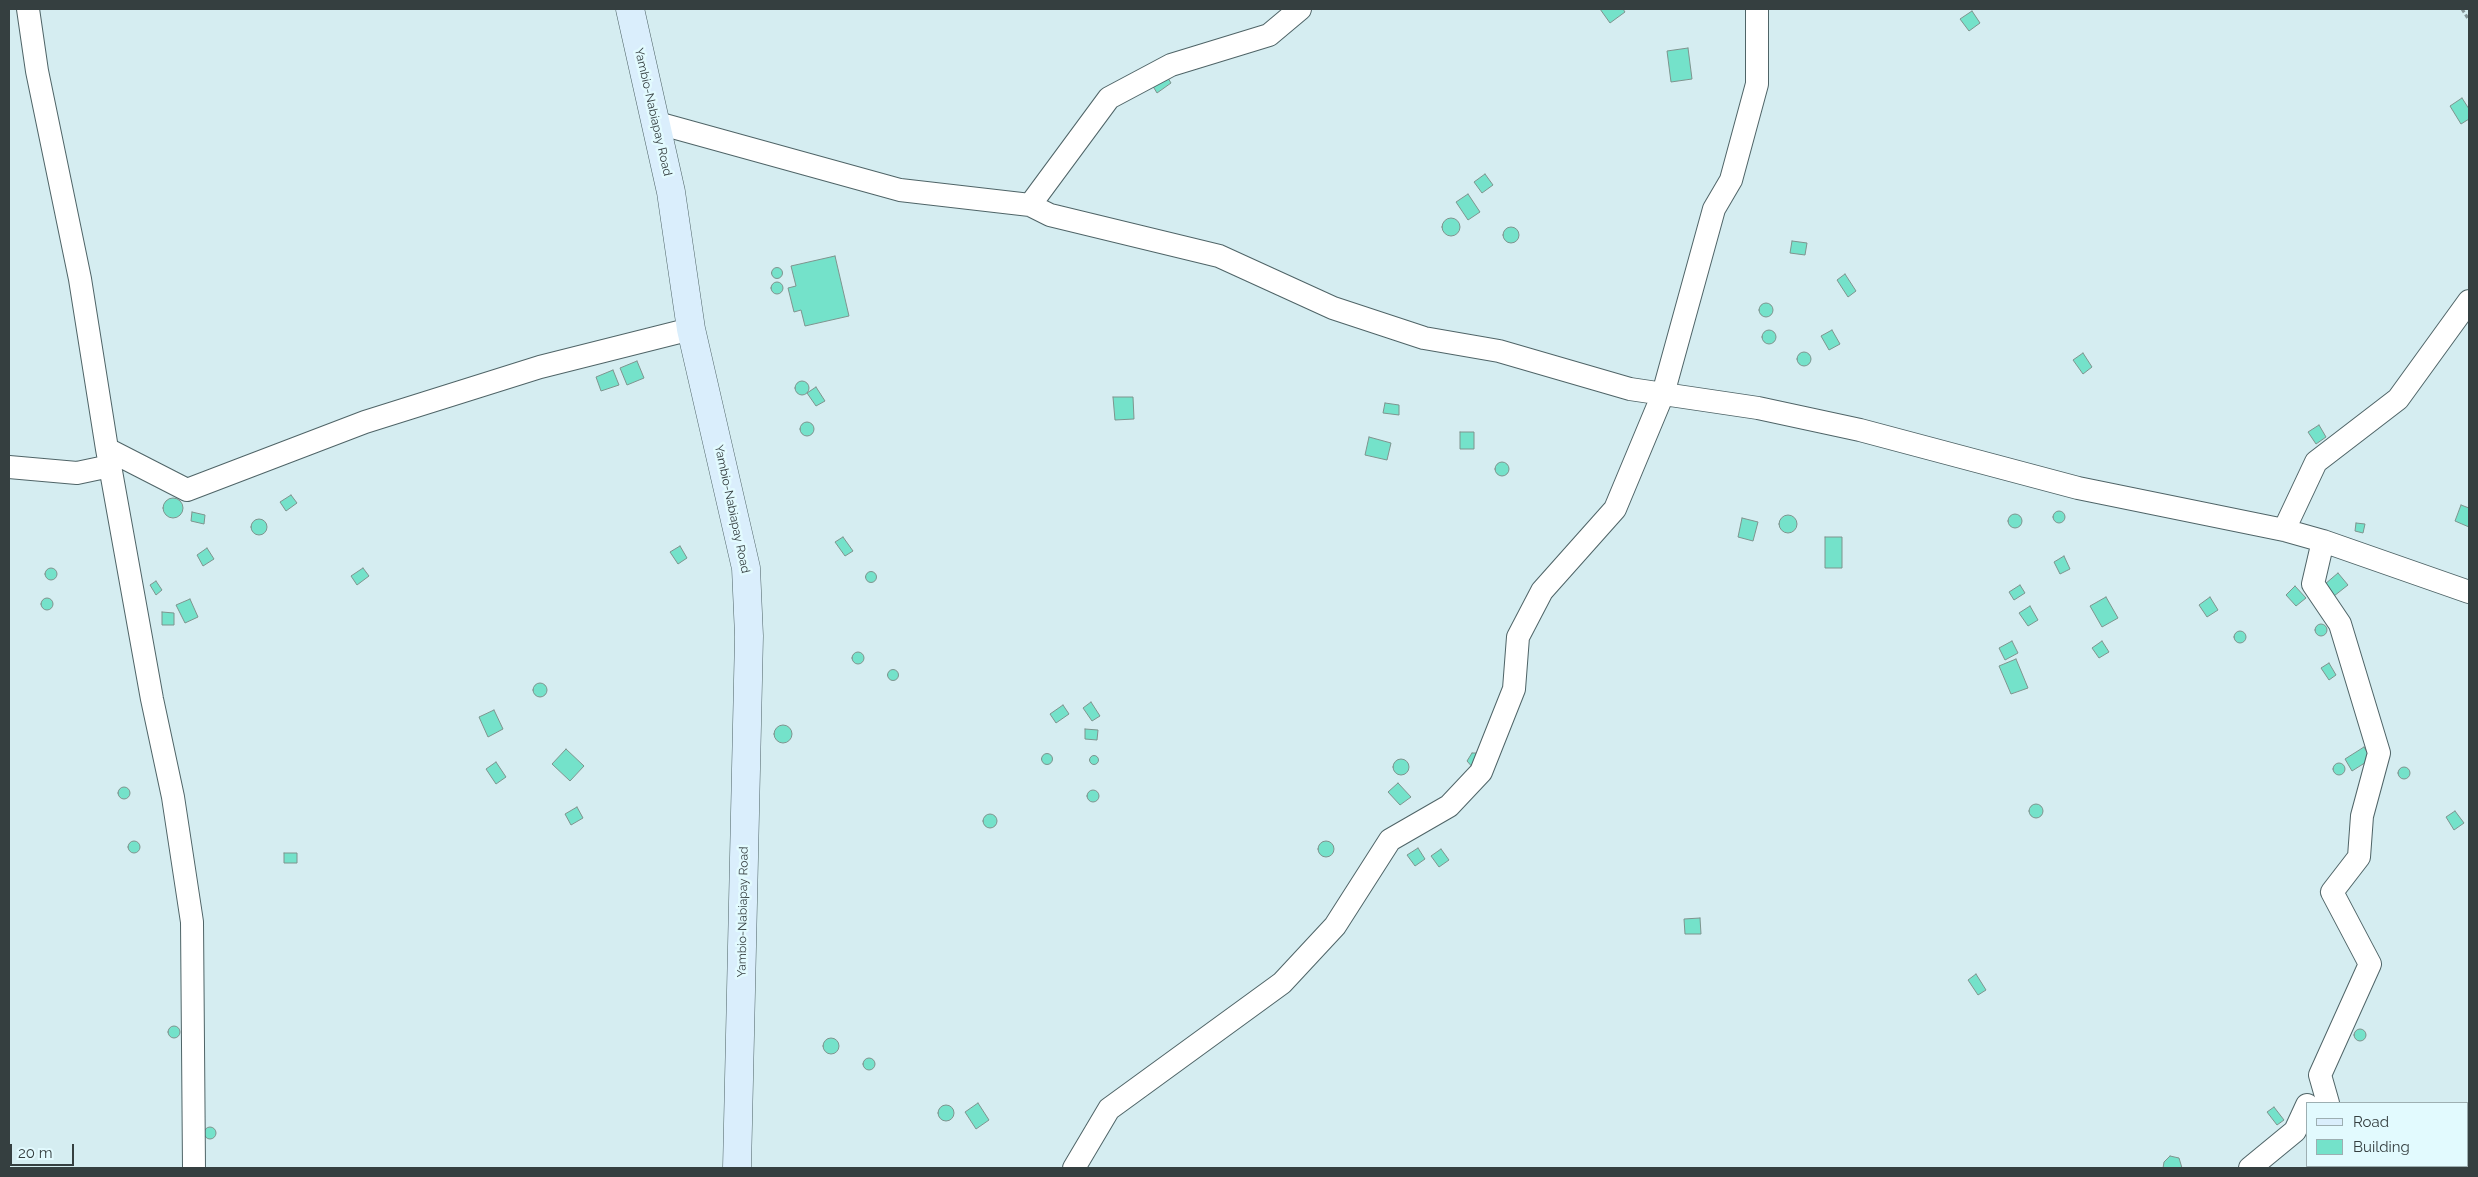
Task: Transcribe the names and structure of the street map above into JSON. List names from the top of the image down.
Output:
{
  "streets": {
    "main road": ["Yambio-Nabiapay Road"]
  },
  "legend": ["Road", "Building"],
  "scale_bar": "20 m"
}
